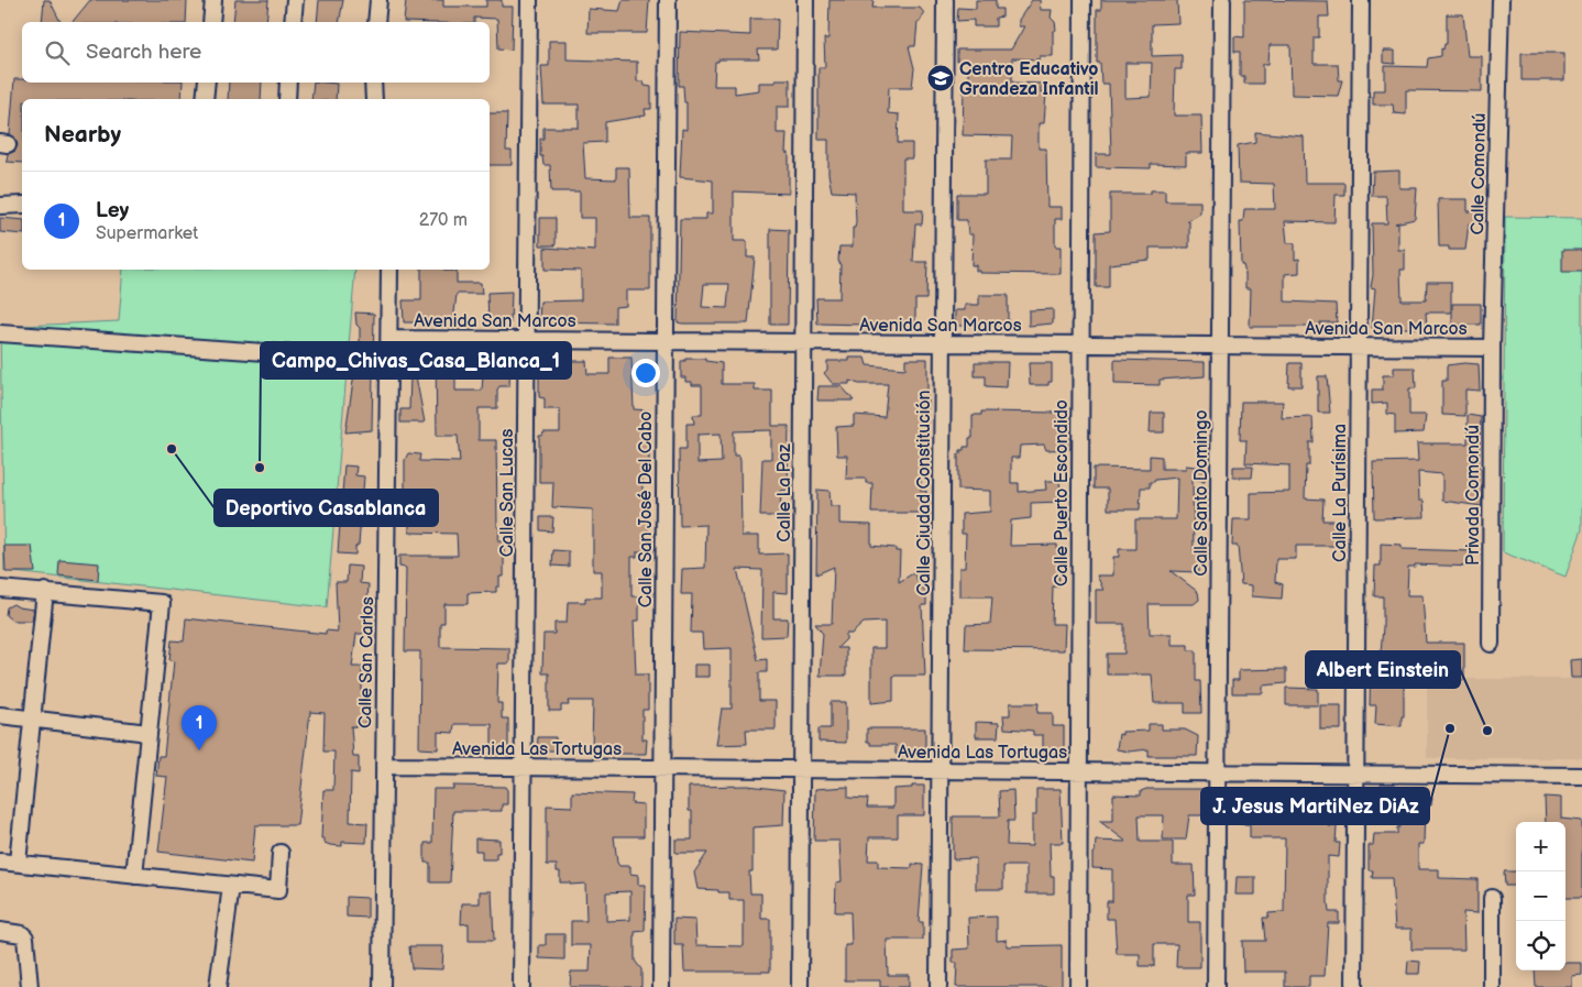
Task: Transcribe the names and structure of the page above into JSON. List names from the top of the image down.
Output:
{
  "streets": {
    "street": [
      "Calle Comondú",
      "Avenida San Marcos",
      "Calle San Lucas",
      "Calle La Paz",
      "Calle Ciudad Constitución",
      "Calle Puerto Escondido",
      "Calle Santo Domingo",
      "Calle La Purísima",
      "Privada Comondú",
      "Calle San José Del Cabo",
      "Calle San Carlos",
      "Avenida Las Tortugas"
    ]
  },
  "crossings": [
    ["Calle Comondú", "Avenida San Marcos"],
    ["Calle Comondú", "Privada Comondú"],
    ["Avenida San Marcos", "Calle San Lucas"],
    ["Avenida San Marcos", "Calle La Paz"],
    ["Avenida San Marcos", "Calle Ciudad Constitución"],
    ["Avenida San Marcos", "Calle Puerto Escondido"],
    ["Avenida San Marcos", "Calle Santo Domingo"],
    ["Avenida San Marcos", "Calle La Purísima"],
    ["Avenida San Marcos", "Privada Comondú"],
    ["Avenida San Marcos", "Calle San José Del Cabo"],
    ["Avenida San Marcos", "Calle San Carlos"],
    ["Calle San Lucas", "Avenida Las Tortugas"],
    ["Calle La Paz", "Avenida Las Tortugas"],
    ["Calle Ciudad Constitución", "Avenida Las Tortugas"],
    ["Calle Puerto Escondido", "Avenida Las Tortugas"],
    ["Calle Santo Domingo", "Avenida Las Tortugas"],
    ["Calle La Purísima", "Avenida Las Tortugas"],
    ["Calle San José Del Cabo", "Avenida Las Tortugas"],
    ["Calle San Carlos", "Avenida Las Tortugas"]
  ],
  "places": {
    "school or university": ["Centro Educativo Grandeza Infantil"],
    "other": [
      "Deportivo Casablanca",
      "Campo_Chivas_Casa_Blanca_1",
      "J. Jesus MartiNez DiAz",
      "Albert Einstein"
    ]
  },
  "page": {
    "search": "Search here",
    "heading": "Nearby",
    "list": [
      {
        "mark": "1",
        "name": "Ley",
        "note": "Supermarket",
        "value": "270 m"
      }
    ],
    "pins": "1",
    "map_buttons": ["+", "−"]
  }
}
